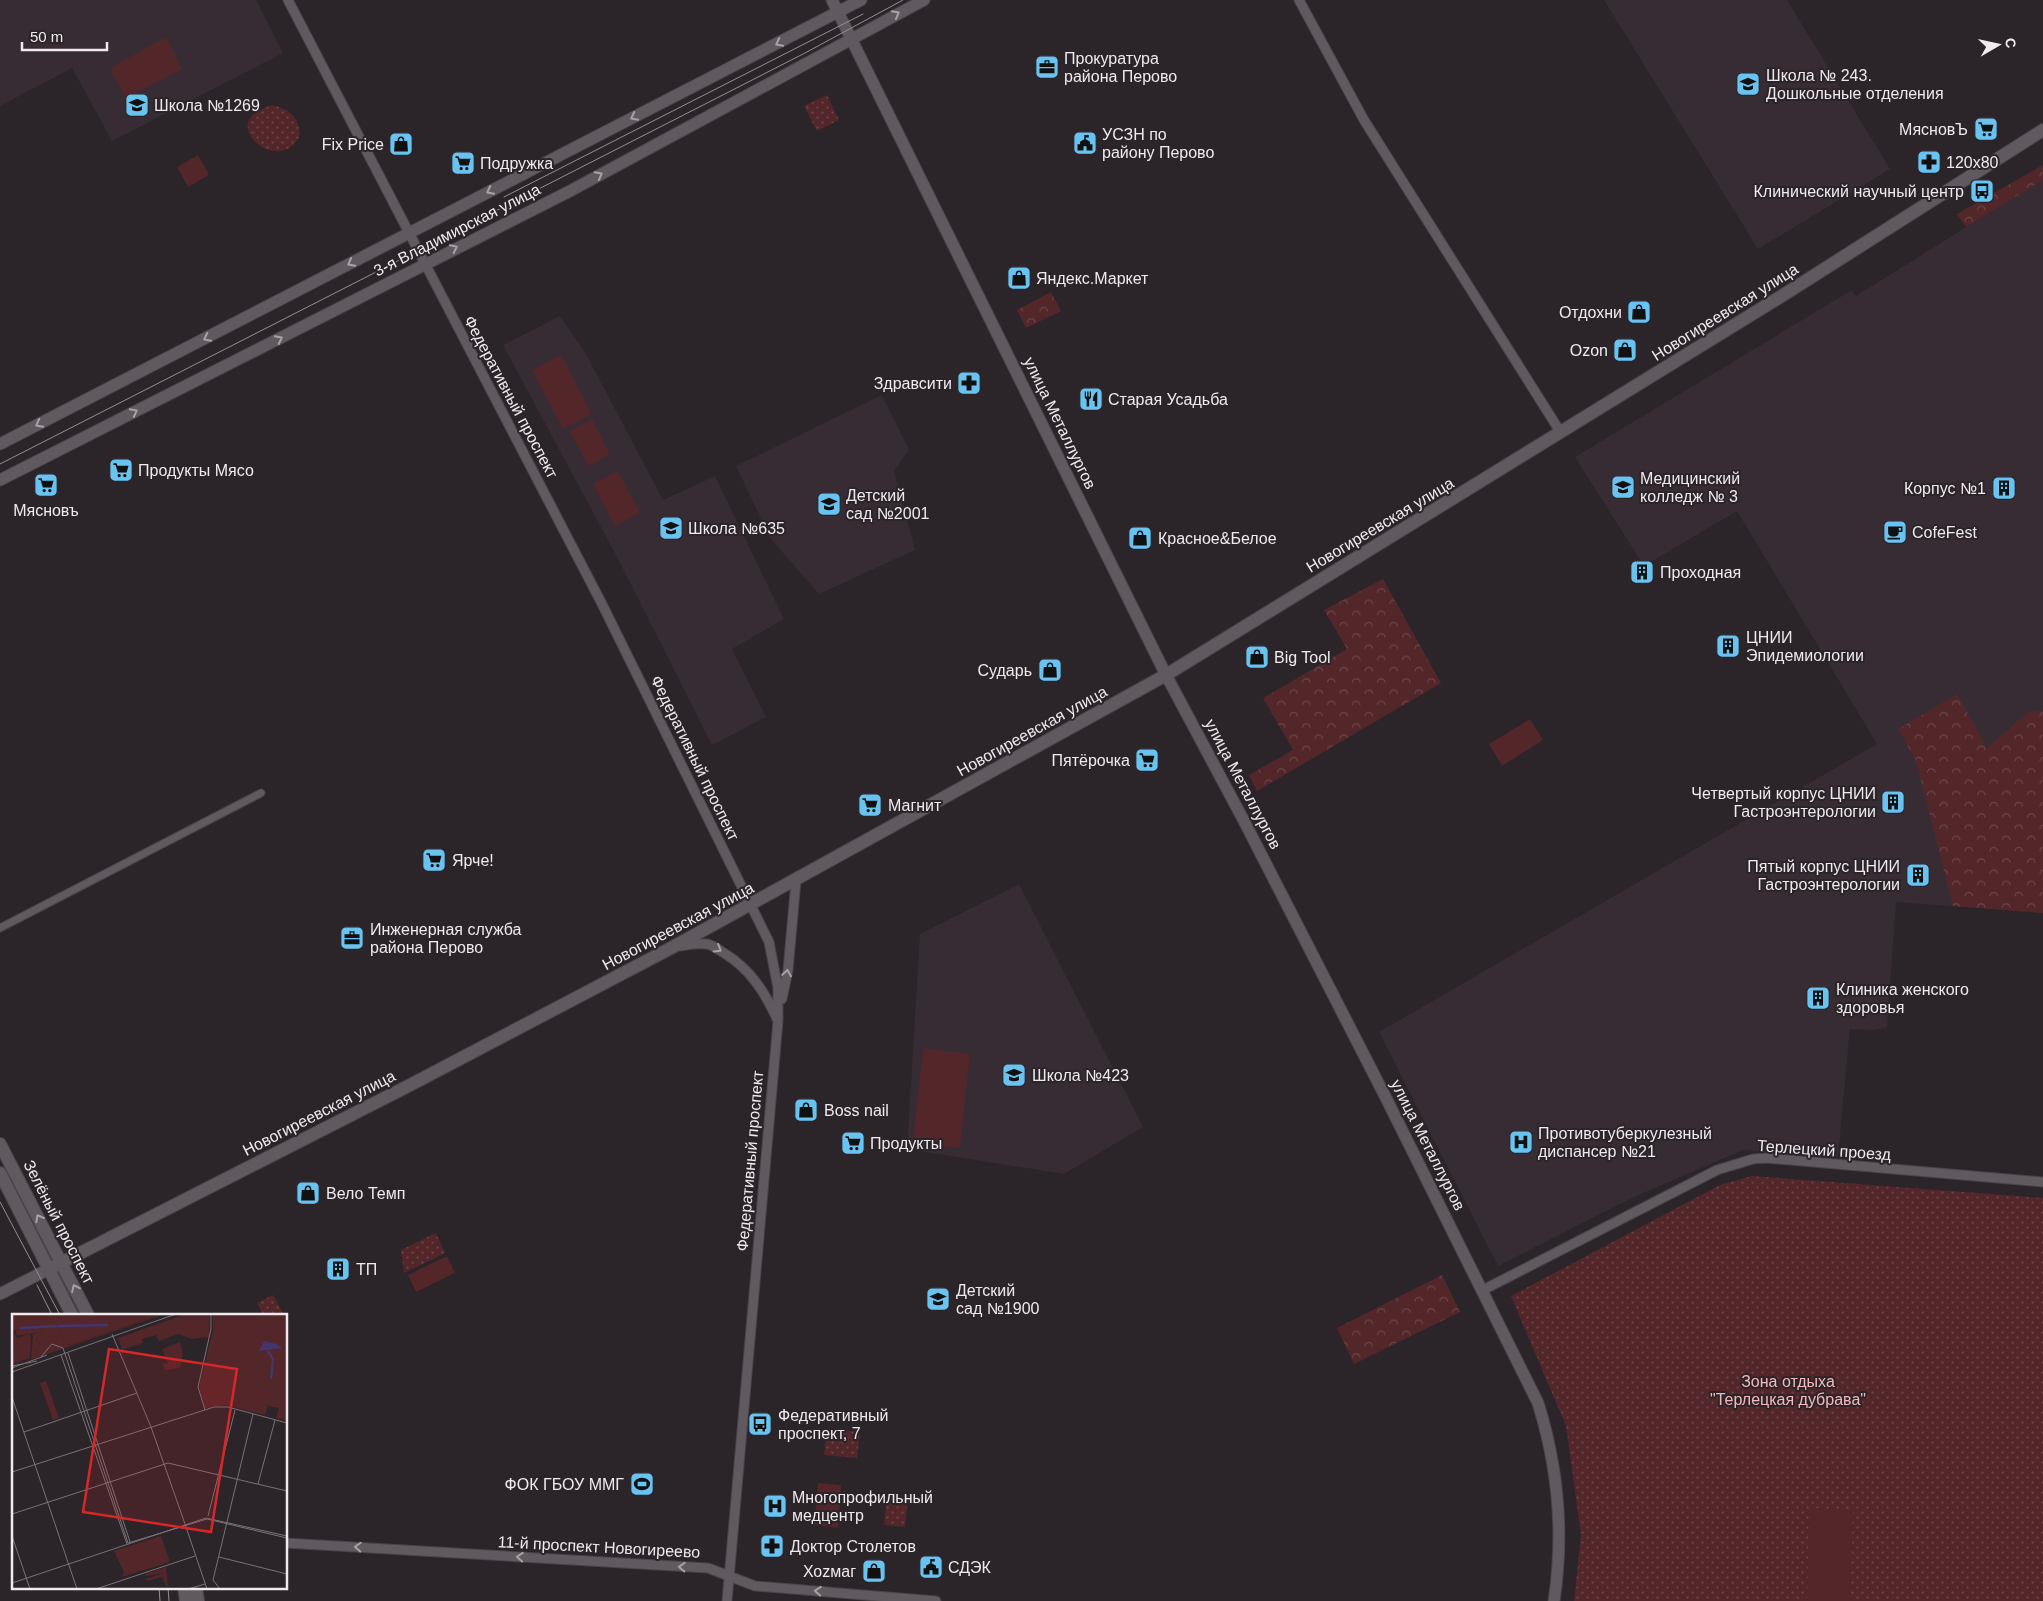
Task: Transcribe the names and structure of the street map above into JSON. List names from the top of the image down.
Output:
{
  "streets": {
    "main road": ["Новогиреевская улица", "Зелёный проспект"],
    "street": [
      "3-я Владимирская улица",
      "Федеративный проспект",
      "улица Металлургов",
      "Терлецкий проезд",
      "11-й проспект Новогиреево"
    ]
  },
  "crossings": [
    ["3-я Владимирская улица", "Федеративный проспект"],
    ["3-я Владимирская улица", "улица Металлургов"],
    ["Новогиреевская улица", "Федеративный проспект"],
    ["Новогиреевская улица", "улица Металлургов"],
    ["Новогиреевская улица", "Зелёный проспект"],
    ["Федеративный проспект", "11-й проспект Новогиреево"],
    ["улица Металлургов", "Терлецкий проезд"]
  ],
  "one_way": ["11-й проспект Новогиреево"],
  "parks": ["Зона отдыха \"Терлецкая дубрава\""],
  "places": {
    "office": ["Прокуратура района Перово", "Инженерная служба района Перово"],
    "school or university": [
      "Школа № 243. Дошкольные отделения",
      "Школа №1269",
      "Медицинский колледж № 3",
      "Детский сад №2001",
      "Школа №635",
      "Школа №423",
      "Детский сад №1900"
    ],
    "supermarket": [
      "МясновЪ",
      "Подружка",
      "Продукты Мясо",
      "Мясновъ",
      "Пятёрочка",
      "Магнит",
      "Ярче!",
      "Продукты"
    ],
    "public building": ["УСЗН по району Перово", "СДЭК"],
    "shop": [
      "Fix Price",
      "Яндекс.Маркет",
      "Отдохни",
      "Ozon",
      "Красное&Белое",
      "Big Tool",
      "Сударь",
      "Boss nail",
      "Вело Темп",
      "Хоzмаг"
    ],
    "pharmacy": ["120x80", "Здравсити", "Доктор Столетов"],
    "bus stop": ["Клинический научный центр", "Федеративный проспект, 7"],
    "restaurant": ["Старая Усадьба"],
    "building": [
      "Корпус №1",
      "Проходная",
      "ЦНИИ Эпидемиологии",
      "Четвертый корпус ЦНИИ Гастроэнтерологии",
      "Пятый корпус ЦНИИ Гастроэнтерологии",
      "Клиника женского здоровья",
      "ТП"
    ],
    "cafe": ["CofeFest"],
    "hospital": ["Противотуберкулезный диспансер №21", "Многопрофильный медцентр"],
    "sports": ["ФОК ГБОУ ММГ"]
  },
  "scale_bar": "50 m",
  "north": "right"
}
